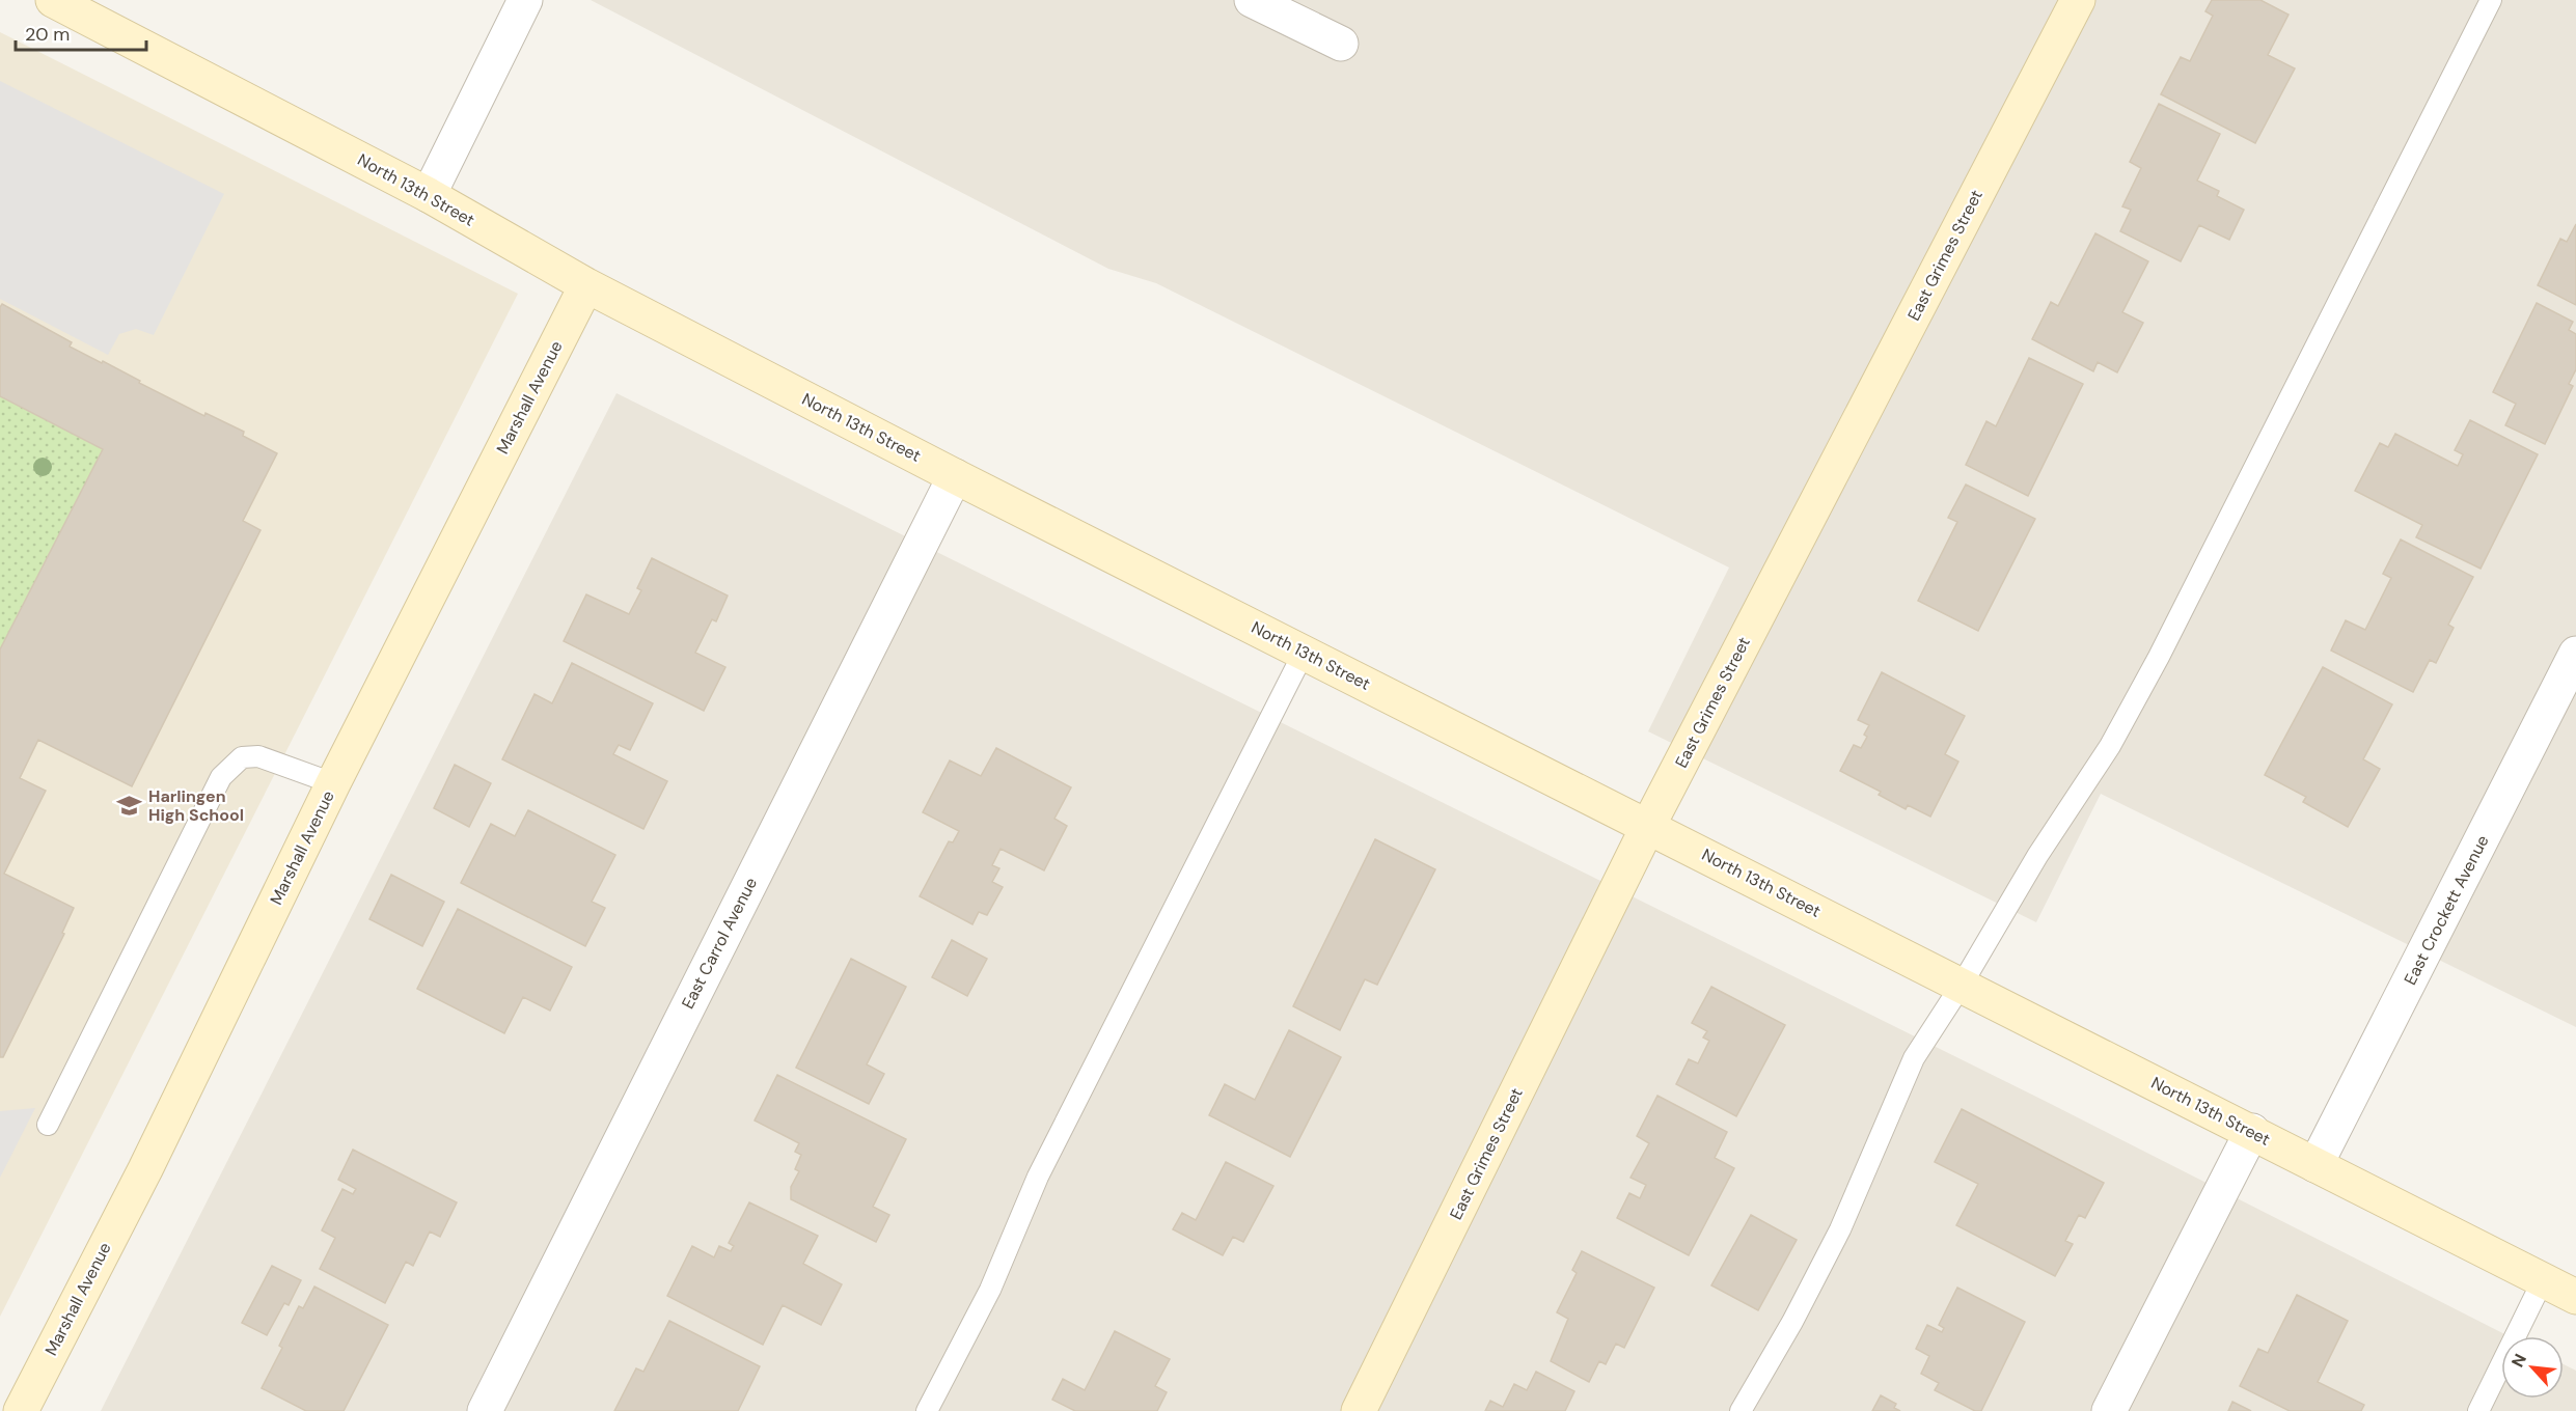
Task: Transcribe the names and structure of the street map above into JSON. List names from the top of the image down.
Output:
{
  "streets": {
    "street": [
      "North 13th Street",
      "East Grimes Street",
      "Marshall Avenue",
      "East Crockett Avenue",
      "East Carrol Avenue"
    ]
  },
  "crossings": [
    ["North 13th Street", "East Grimes Street"],
    ["North 13th Street", "Marshall Avenue"],
    ["North 13th Street", "East Crockett Avenue"],
    ["North 13th Street", "East Carrol Avenue"]
  ],
  "places": {
    "school or university": ["Harlingen High School"]
  },
  "scale_bar": "20 m",
  "north": "top left"
}
